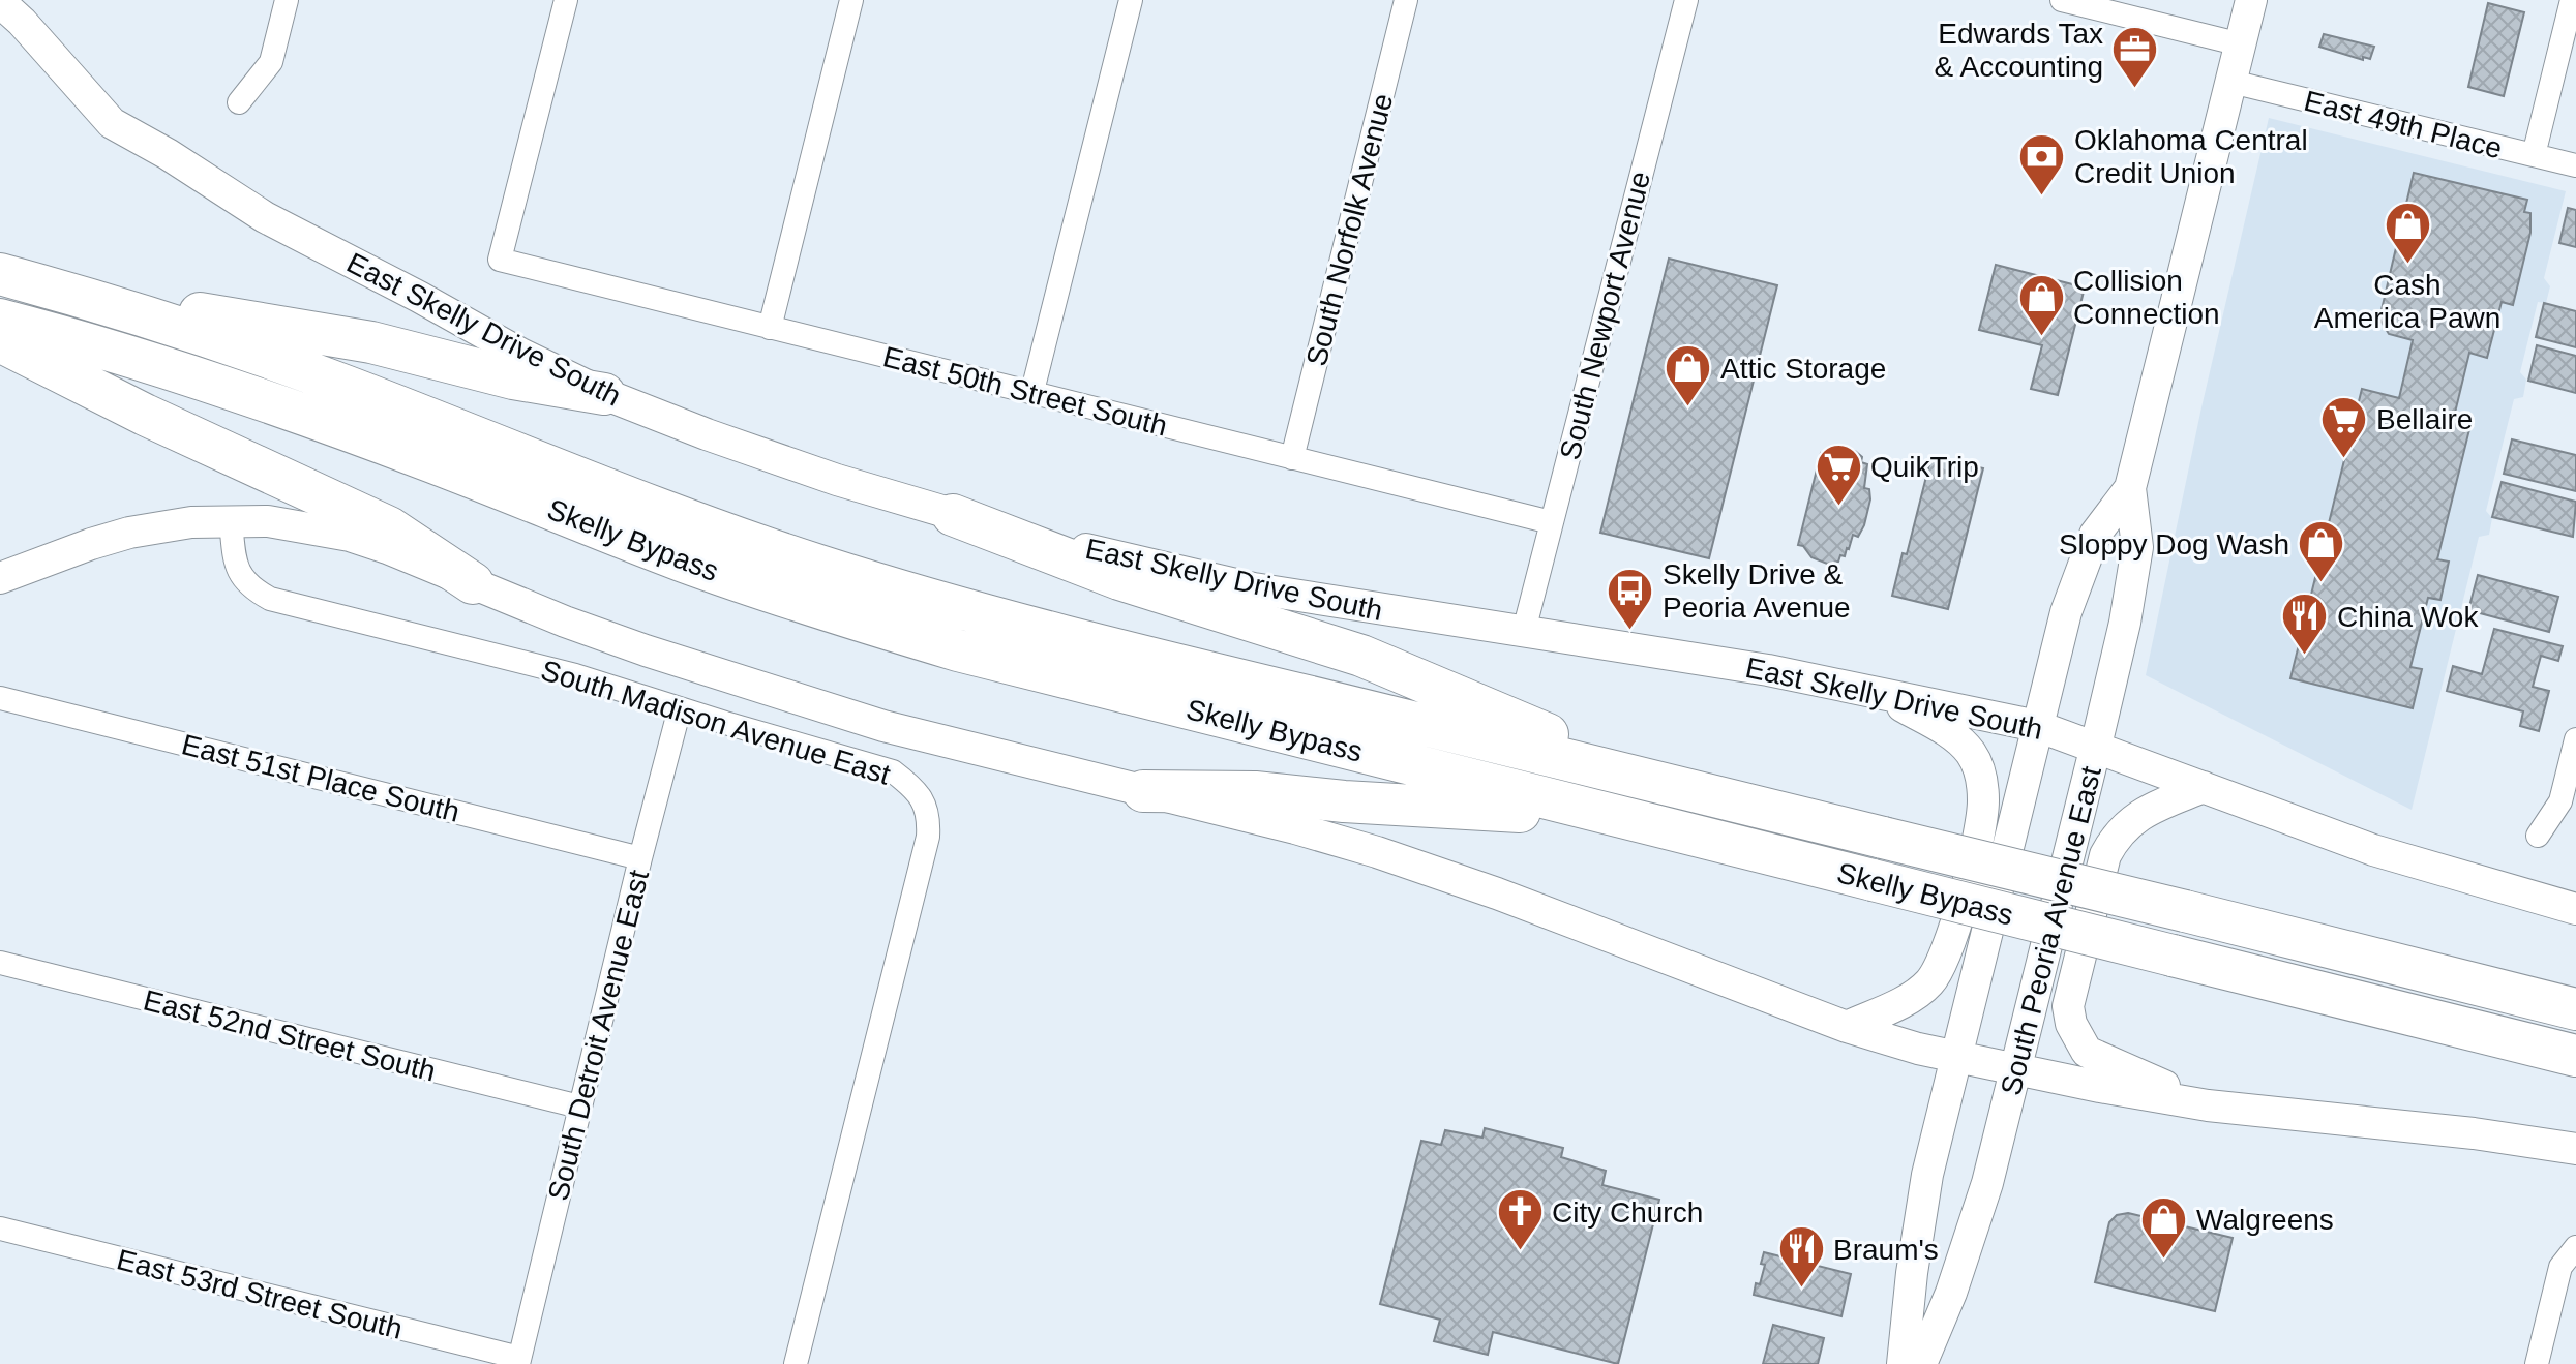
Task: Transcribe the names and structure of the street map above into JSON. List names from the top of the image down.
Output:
{
  "streets": {
    "highway": ["Skelly Bypass"],
    "main road": ["East Skelly Drive South", "South Peoria Avenue East"],
    "street": [
      "East 49th Place",
      "South Norfolk Avenue",
      "South Newport Avenue",
      "East 50th Street South",
      "South Madison Avenue East",
      "East 51st Place South",
      "East 52nd Street South",
      "South Detroit Avenue East",
      "East 53rd Street South"
    ]
  },
  "crossings": [
    ["East 49th Place", "South Peoria Avenue East"],
    ["South Norfolk Avenue", "East 50th Street South"],
    ["South Newport Avenue", "East Skelly Drive South"],
    ["South Newport Avenue", "East 50th Street South"],
    ["East Skelly Drive South", "South Peoria Avenue East"],
    ["South Madison Avenue East", "South Detroit Avenue East"],
    ["East 51st Place South", "South Detroit Avenue East"],
    ["East 52nd Street South", "South Detroit Avenue East"],
    ["South Detroit Avenue East", "East 53rd Street South"]
  ],
  "places": {
    "office": ["Edwards Tax & Accounting"],
    "bank": ["Oklahoma Central Credit Union"],
    "shop": [
      "Cash America Pawn",
      "Collision Connection",
      "Attic Storage",
      "Sloppy Dog Wash",
      "Walgreens"
    ],
    "supermarket": ["Bellaire", "QuikTrip"],
    "bus stop": ["Skelly Drive & Peoria Avenue"],
    "restaurant": ["China Wok", "Braum's"],
    "church": ["City Church"]
  }
}
